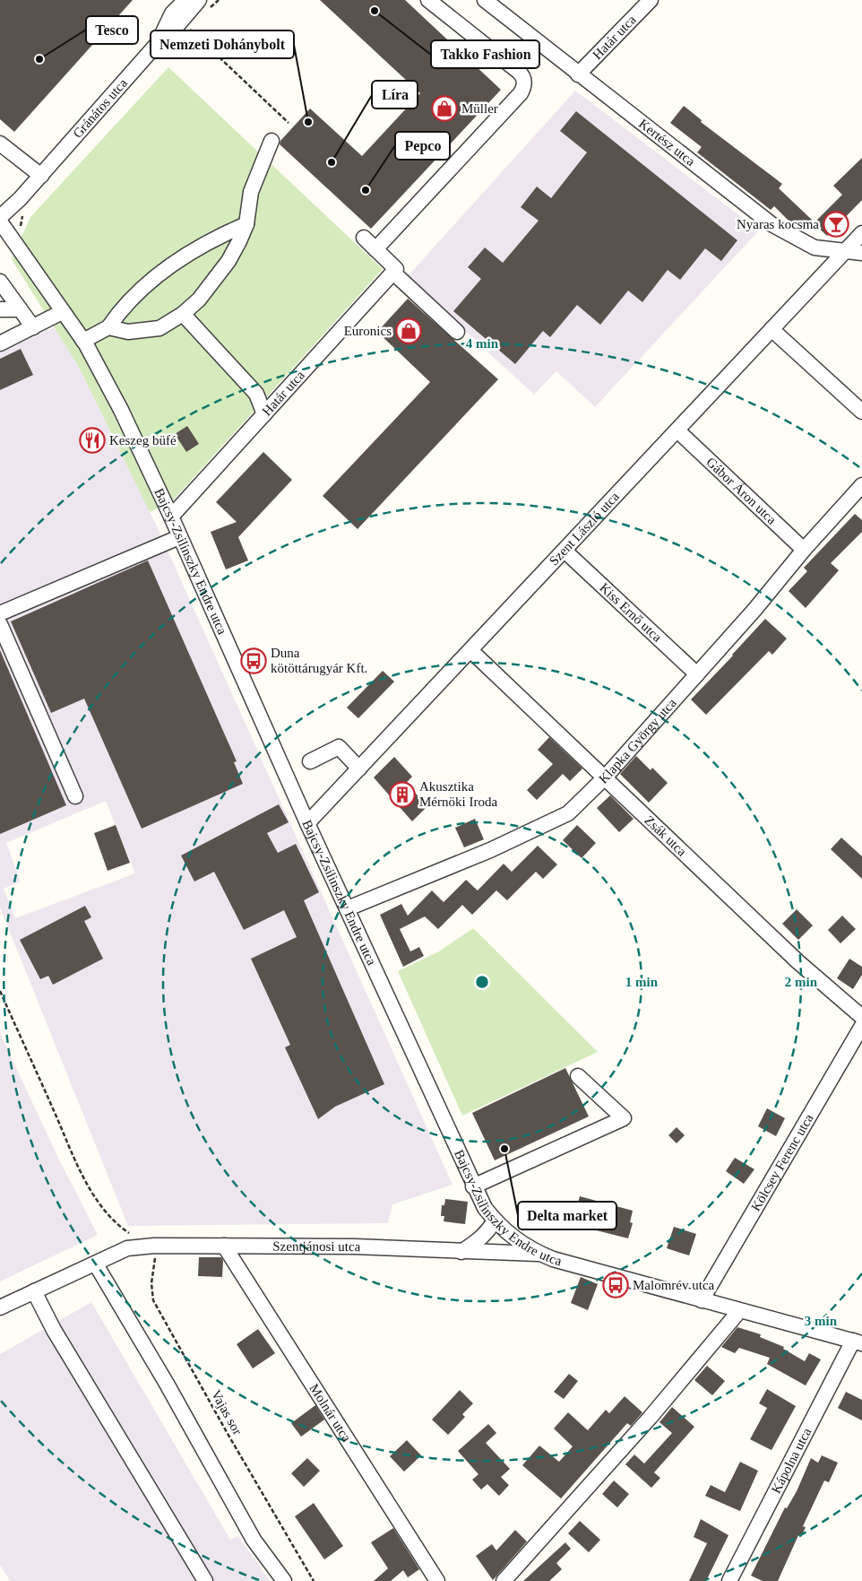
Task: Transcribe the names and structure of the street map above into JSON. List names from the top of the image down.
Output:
{
  "streets": {
    "street": [
      "Határ utca",
      "Gránátos utca",
      "Kertész utca",
      "Gábor Áron utca",
      "Szent László utca",
      "Bajcsy-Zsilinszky Endre utca",
      "Kiss Ernő utca",
      "Klapka György utca",
      "Zsák utca",
      "Kölcsey Ferenc utca",
      "Szentjánosi utca",
      "Molnár utca",
      "Kápolna utca"
    ],
    "path": ["Vajas sor"]
  },
  "crossings": [
    ["Határ utca", "Kertész utca"],
    ["Határ utca", "Bajcsy-Zsilinszky Endre utca"],
    ["Kertész utca", "Szent László utca"],
    ["Gábor Áron utca", "Szent László utca"],
    ["Gábor Áron utca", "Klapka György utca"],
    ["Szent László utca", "Bajcsy-Zsilinszky Endre utca"],
    ["Szent László utca", "Kiss Ernő utca"],
    ["Szent László utca", "Zsák utca"],
    ["Bajcsy-Zsilinszky Endre utca", "Klapka György utca"],
    ["Bajcsy-Zsilinszky Endre utca", "Kölcsey Ferenc utca"],
    ["Bajcsy-Zsilinszky Endre utca", "Szentjánosi utca"],
    ["Bajcsy-Zsilinszky Endre utca", "Kápolna utca"],
    ["Kiss Ernő utca", "Klapka György utca"],
    ["Klapka György utca", "Zsák utca"],
    ["Szentjánosi utca", "Vajas sor"],
    ["Szentjánosi utca", "Molnár utca"]
  ],
  "places": {
    "other": [
      "Takko Fashion",
      "Tesco",
      "Nemzeti Dohánybolt",
      "Líra",
      "Pepco",
      "Delta market"
    ],
    "shop": ["Müller", "Euronics"],
    "bar": ["Nyaras kocsma"],
    "restaurant": ["Keszeg büfé"],
    "bus stop": ["Duna kötöttárugyár Kft.", "Malomrév utca"],
    "building": ["Akusztika Mérnöki Iroda"]
  },
  "rings": [
    "4 min",
    "1 min",
    "2 min",
    "3 min"
  ]
}
